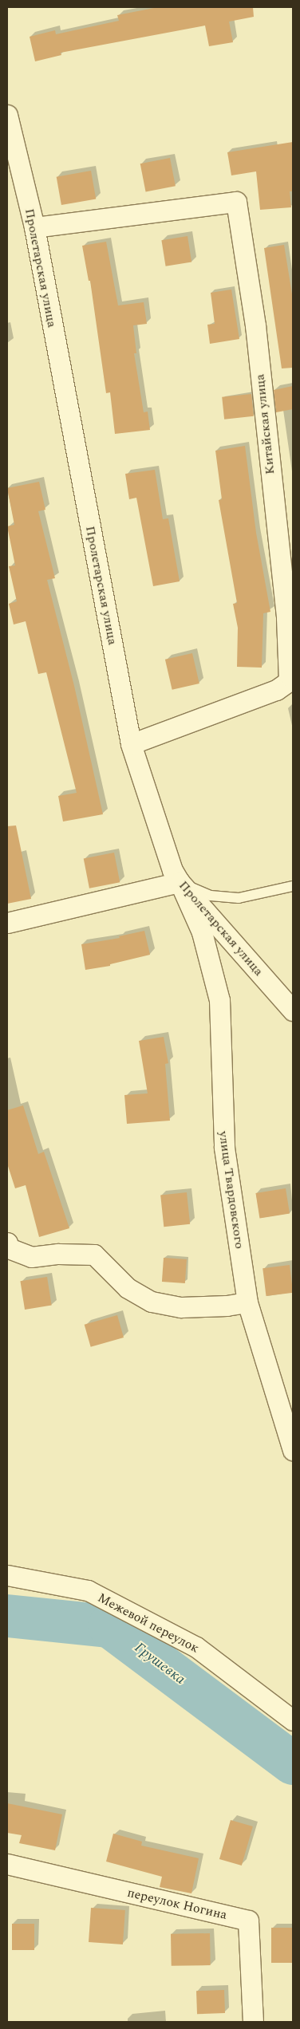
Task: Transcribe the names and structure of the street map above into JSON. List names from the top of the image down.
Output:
{
  "streets": {
    "street": [
      "Пролетарская улица",
      "Китайская улица",
      "улица Твардовского",
      "Межевой переулок",
      "переулок Ногина"
    ]
  },
  "crossings": [
    ["Пролетарская улица", "Китайская улица"],
    ["Пролетарская улица", "улица Твардовского"]
  ],
  "water": ["Грушевка"]
}
